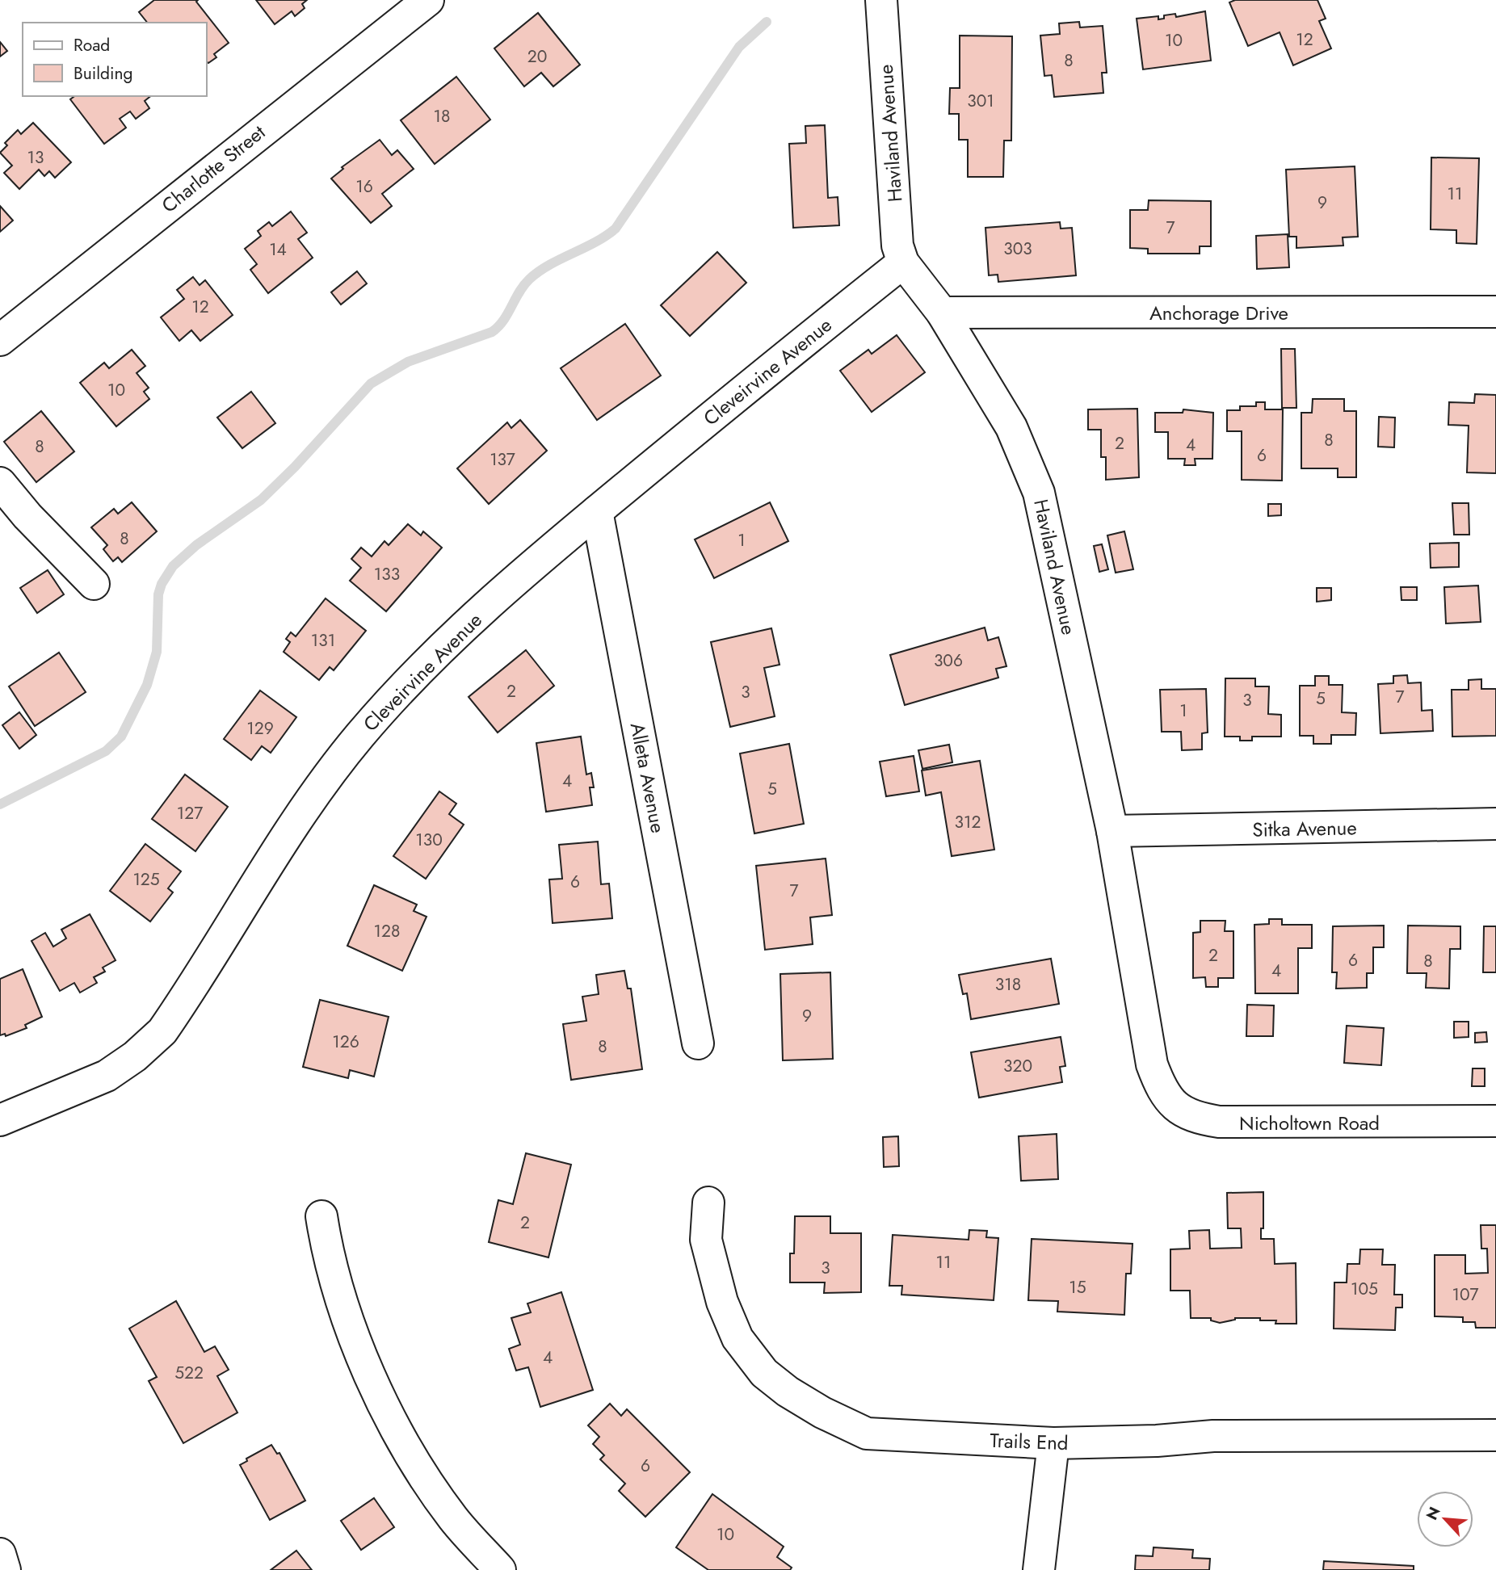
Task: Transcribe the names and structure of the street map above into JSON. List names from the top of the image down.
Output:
{
  "streets": {
    "street": [
      "Haviland Avenue",
      "Charlotte Street",
      "Anchorage Drive",
      "Cleveirvine Avenue",
      "Alleta Avenue",
      "Sitka Avenue",
      "Nicholtown Road",
      "Trails End"
    ]
  },
  "crossings": [
    ["Haviland Avenue", "Anchorage Drive"],
    ["Haviland Avenue", "Cleveirvine Avenue"],
    ["Haviland Avenue", "Sitka Avenue"],
    ["Haviland Avenue", "Nicholtown Road"],
    ["Cleveirvine Avenue", "Alleta Avenue"]
  ],
  "house_numbers": [
    "12",
    "10",
    "20",
    "8",
    "301",
    "18",
    "13",
    "16",
    "11",
    "9",
    "7",
    "303",
    "14",
    "12",
    "10",
    "8",
    "2",
    "4",
    "8",
    "6",
    "137",
    "8",
    "1",
    "133",
    "131",
    "306",
    "2",
    "3",
    "7",
    "5",
    "3",
    "1",
    "129",
    "4",
    "5",
    "127",
    "312",
    "130",
    "125",
    "6",
    "7",
    "128",
    "2",
    "6",
    "8",
    "4",
    "318",
    "9",
    "126",
    "8",
    "320",
    "2",
    "11",
    "3",
    "15",
    "105",
    "107",
    "4",
    "522",
    "6",
    "10"
  ],
  "legend": ["Road", "Building"],
  "north": "top left"
}
